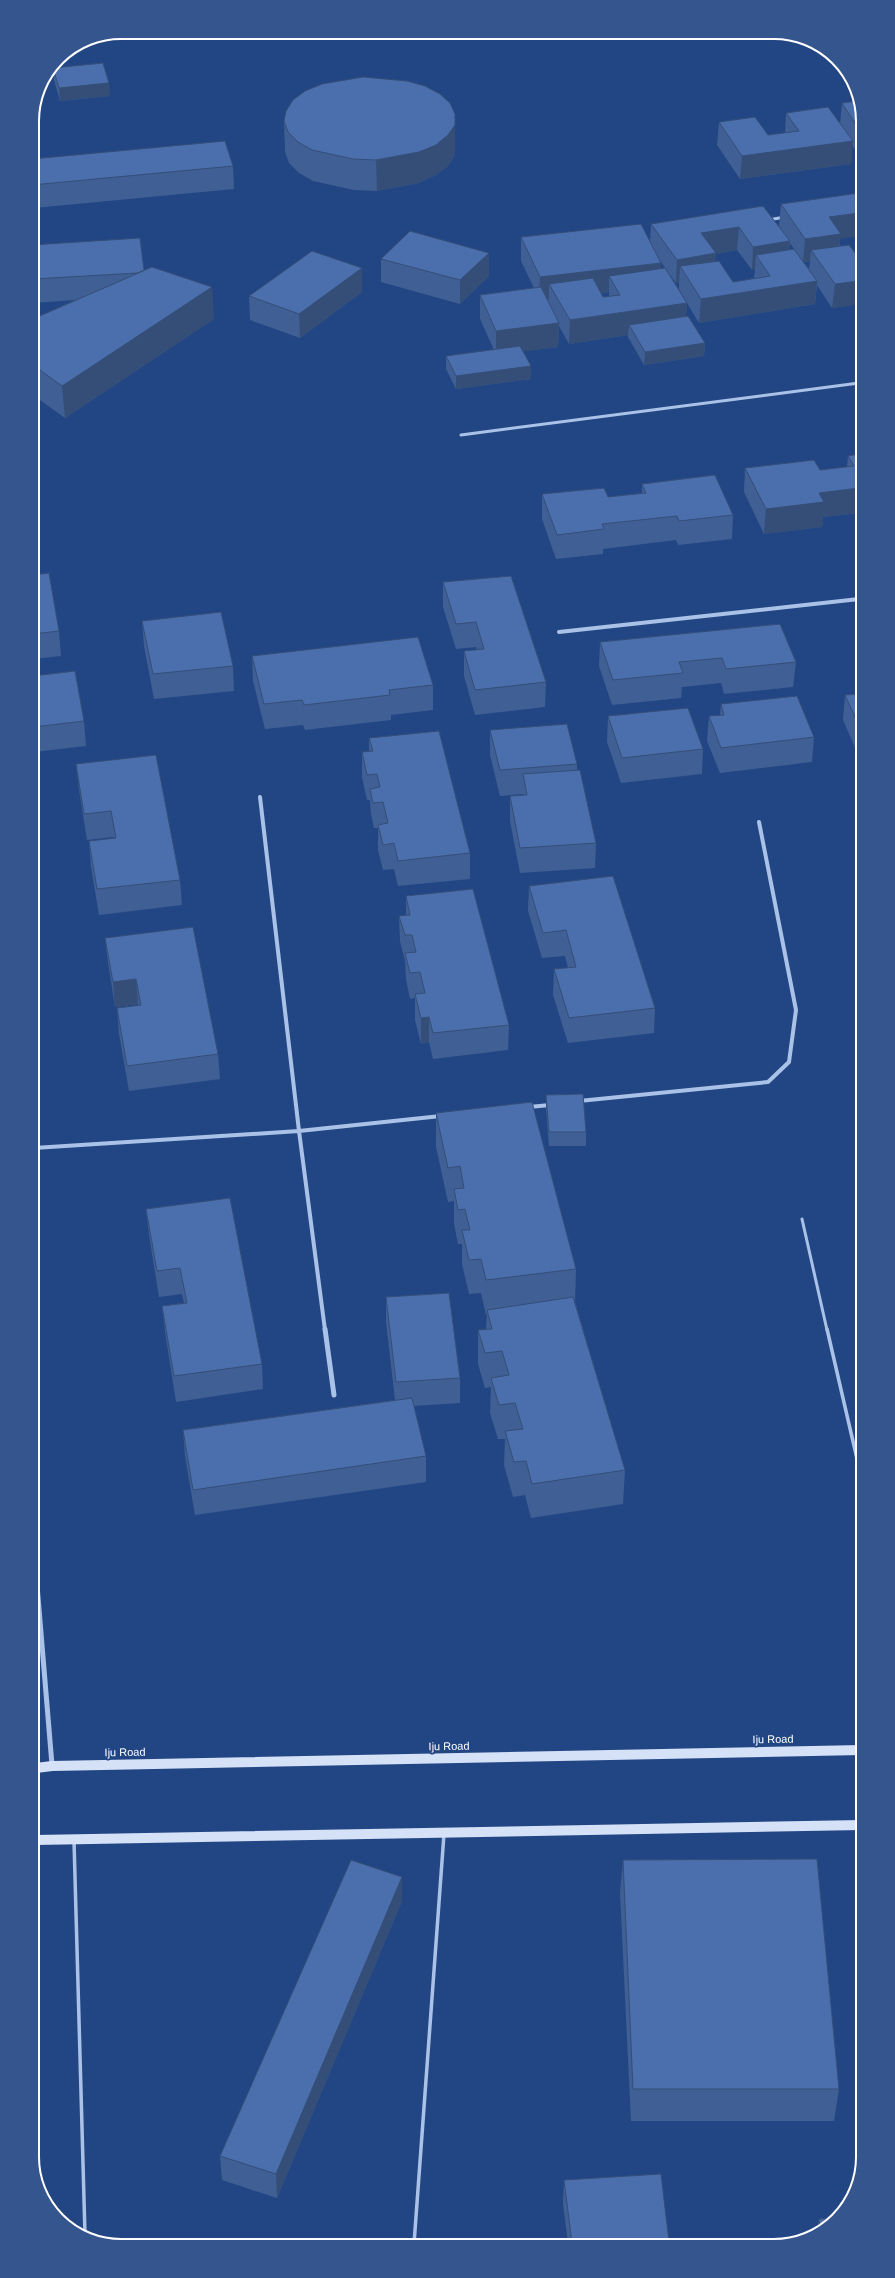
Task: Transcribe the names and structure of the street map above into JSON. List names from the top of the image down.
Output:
{
  "streets": {
    "main road": ["Iju Road"]
  }
}
